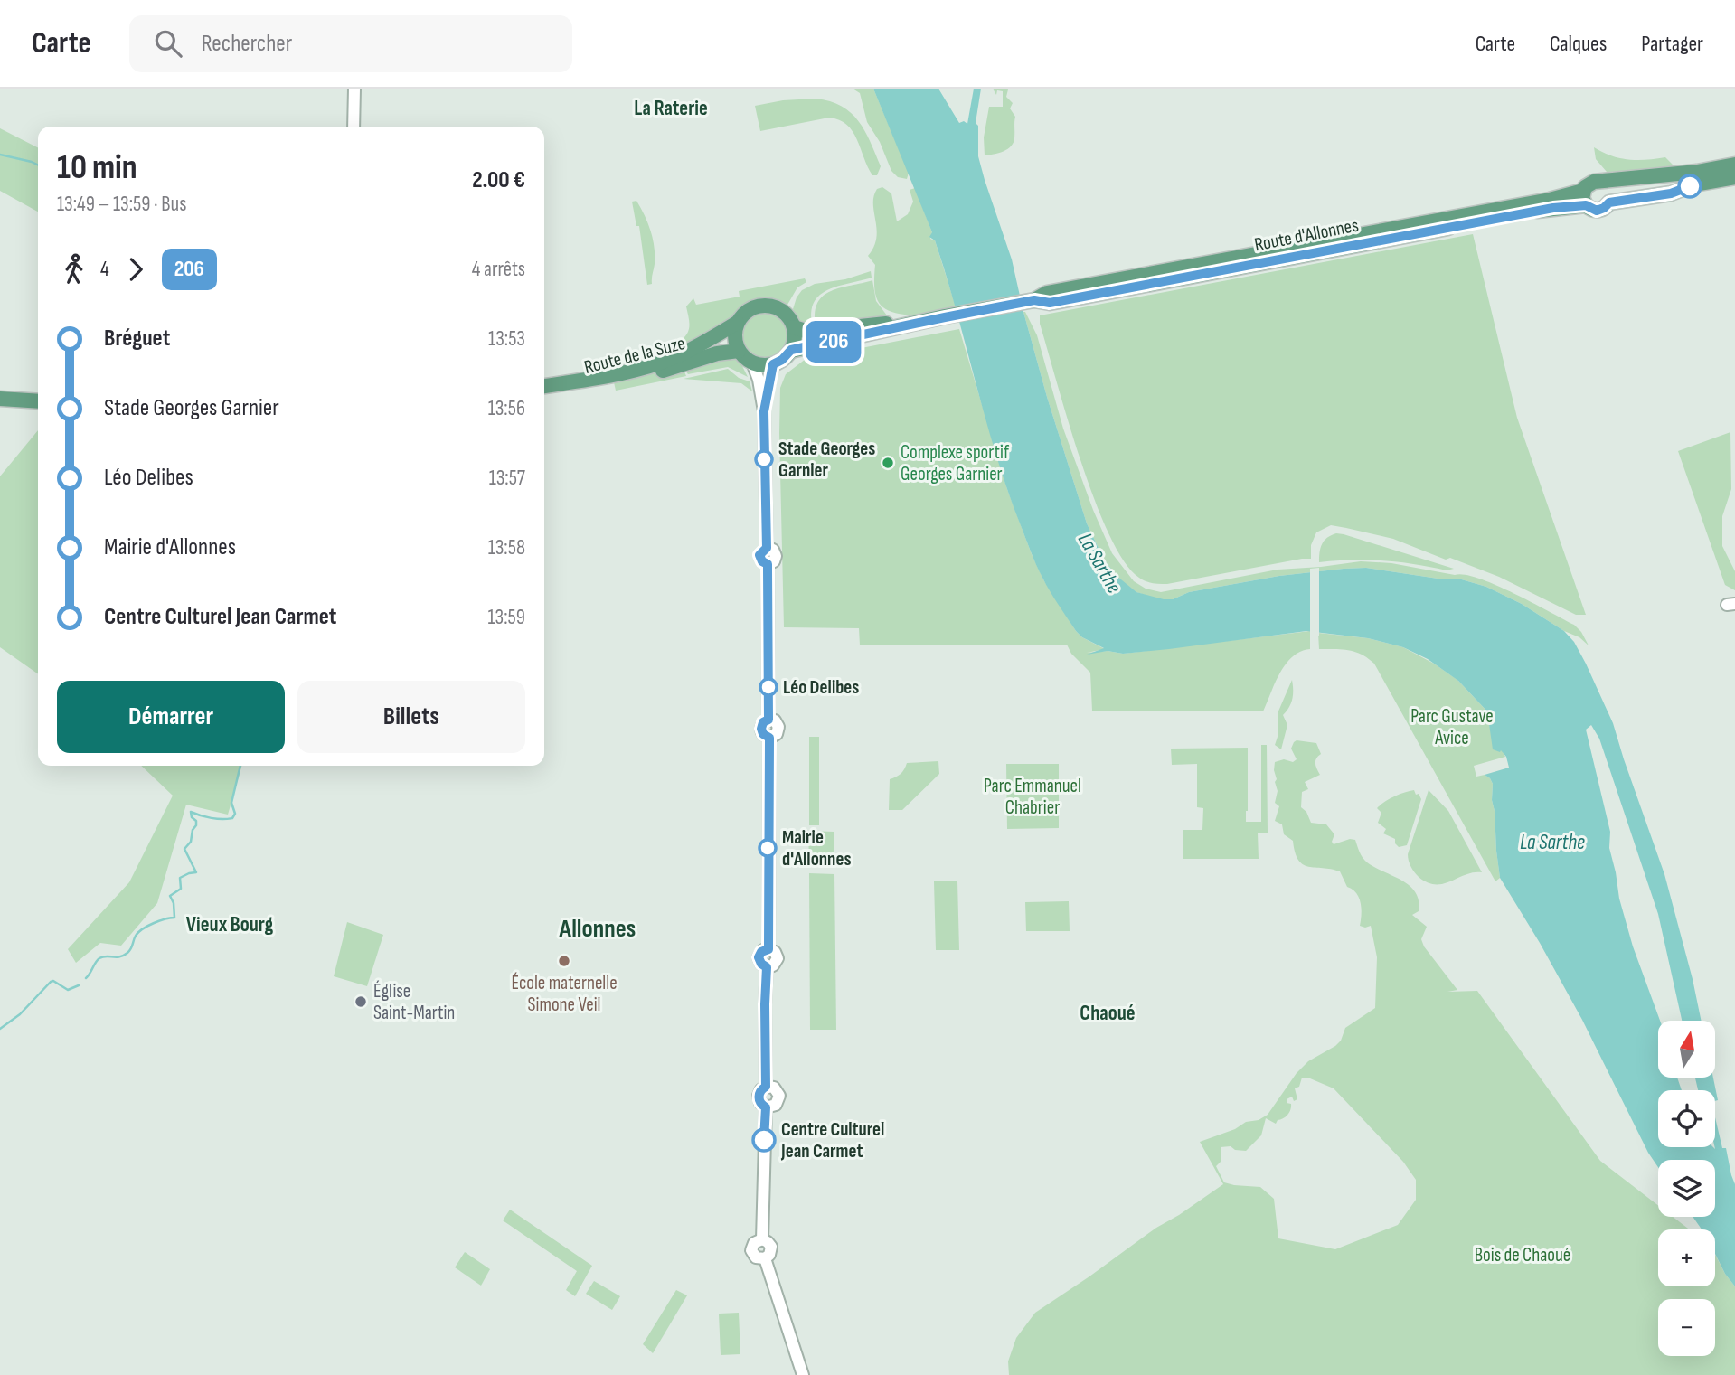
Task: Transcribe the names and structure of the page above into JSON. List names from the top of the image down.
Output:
{
  "streets": {
    "main road": ["Route d'Allonnes", "Route de la Suze"]
  },
  "crossings": [
    ["Route d'Allonnes", "Route de la Suze"]
  ],
  "districts": [
    "La Raterie",
    "Vieux Bourg",
    "Allonnes",
    "Chaoué"
  ],
  "water": ["La Sarthe"],
  "parks": ["Parc Gustave Avice", "Parc Emmanuel Chabrier", "Bois de Chaoué"],
  "places": [
    "Stade Georges Garnier",
    "Complexe sportif Georges Garnier",
    "Léo Delibes",
    "Mairie d'Allonnes",
    "École maternelle Simone Veil",
    "Église Saint-Martin",
    "Centre Culturel Jean Carmet"
  ],
  "lines": ["bus line 206"],
  "north": "top",
  "page": {
    "header": "Carte",
    "search": "Rechercher",
    "nav": ["Carte", "Calques", "Partager"],
    "on_map": "206",
    "heading": ["10 min", "13:49 – 13:59 · Bus", "2.00 €"],
    "legs": ["4", "206", "4 arrêts"],
    "list": [
      {
        "name": "Bréguet",
        "value": "13:53"
      },
      {
        "name": "Stade Georges Garnier",
        "value": "13:56"
      },
      {
        "name": "Léo Delibes",
        "value": "13:57"
      },
      {
        "name": "Mairie d'Allonnes",
        "value": "13:58"
      },
      {
        "name": "Centre Culturel Jean Carmet",
        "value": "13:59"
      }
    ],
    "buttons": ["Démarrer", "Billets"],
    "map_buttons": ["+", "−"]
  }
}
